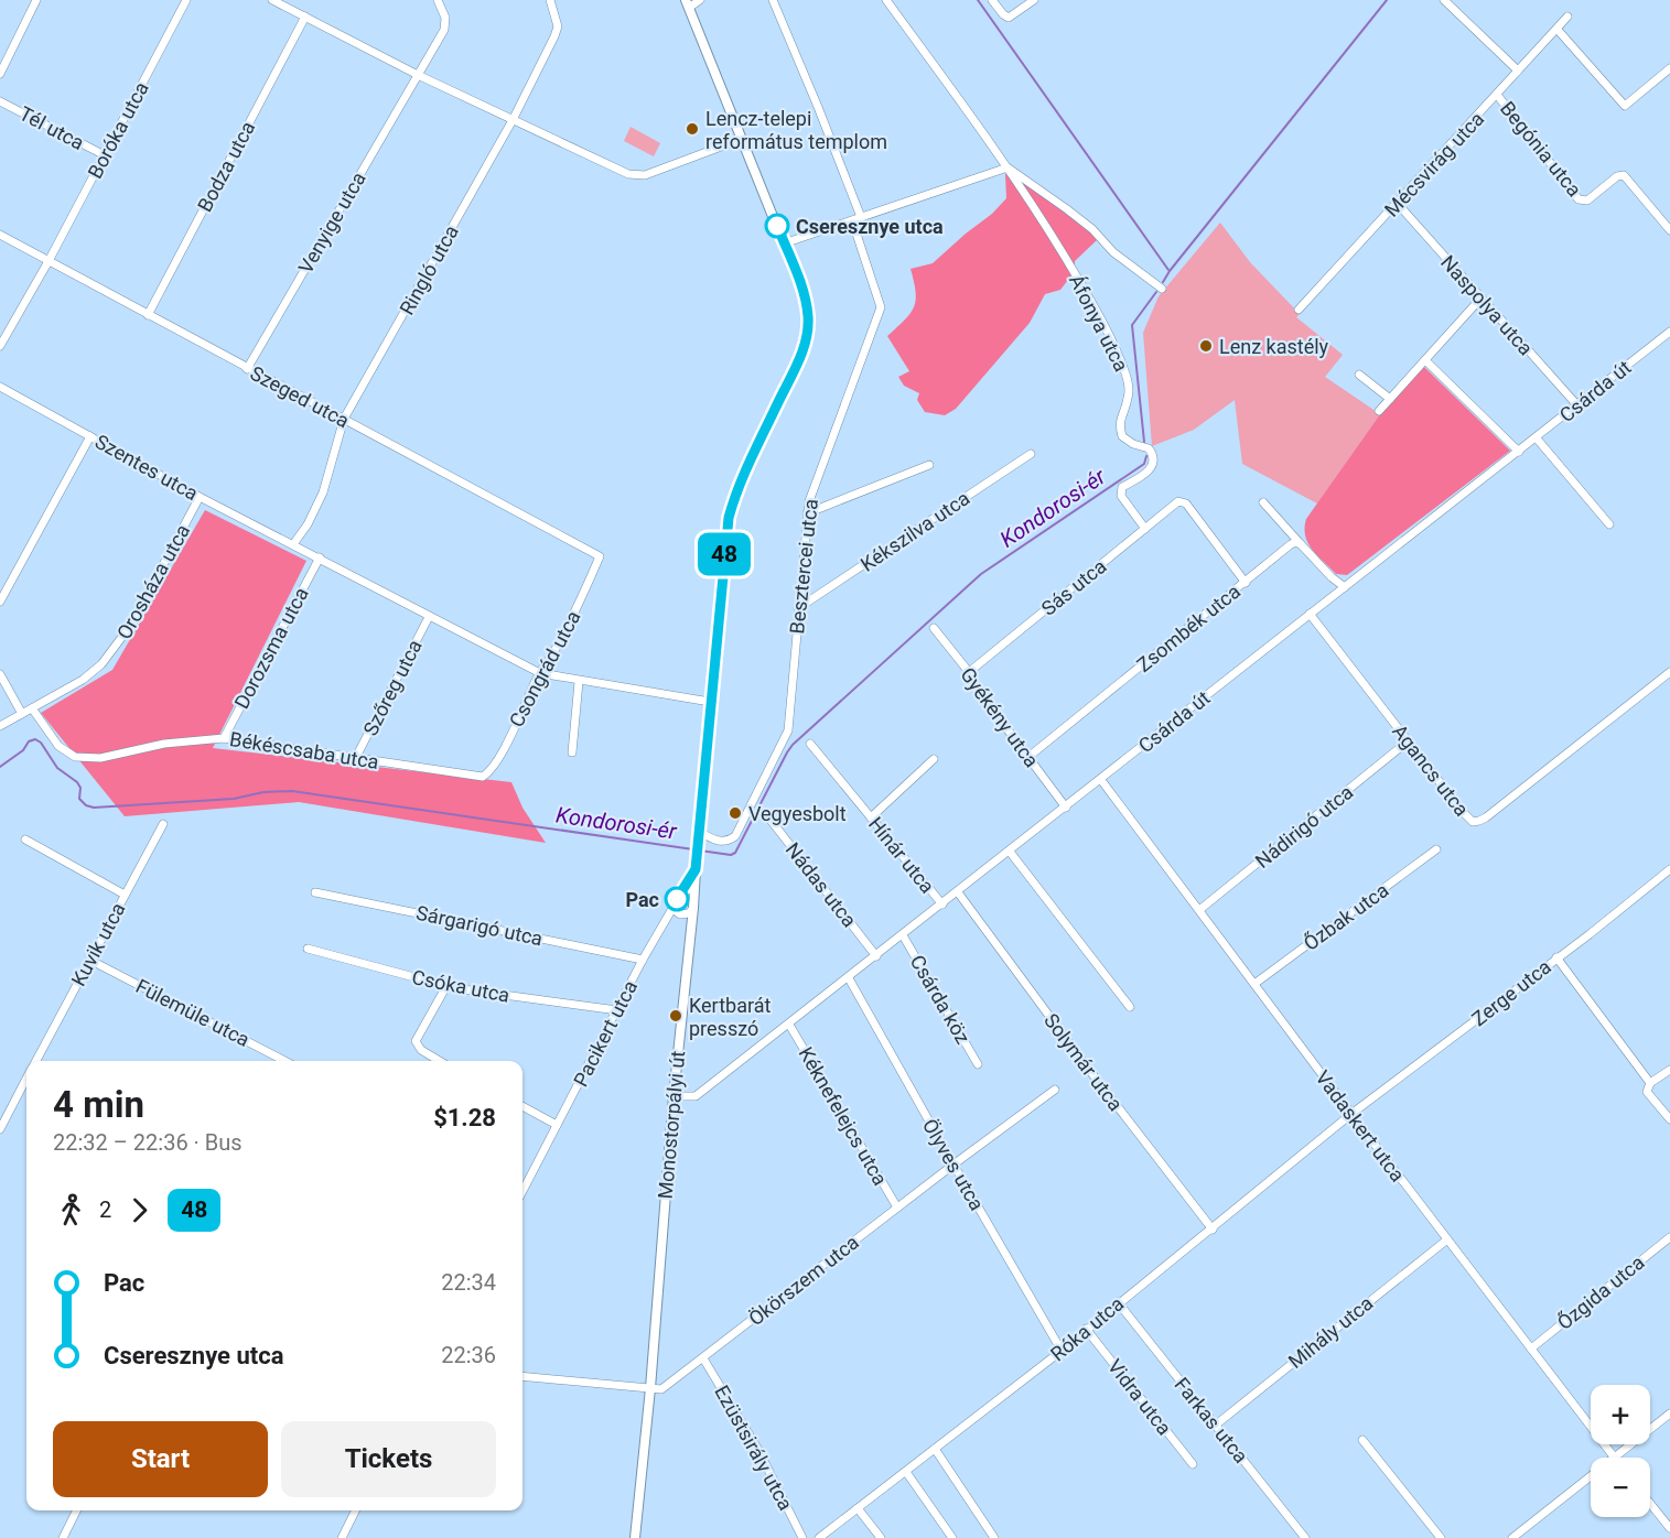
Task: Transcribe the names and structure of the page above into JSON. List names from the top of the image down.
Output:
{
  "streets": {
    "street": [
      "Tél utca",
      "Boróka utca",
      "Begónia utca",
      "Mécsvirág utca",
      "Bodza utca",
      "Venyige utca",
      "Ringló utca",
      "Naspolya utca",
      "Áfonya utca",
      "Csárda út",
      "Szeged utca",
      "Szentes utca",
      "Kékszilva utca",
      "Besztercei utca",
      "Orosháza utca",
      "Sás utca",
      "Zsombék utca",
      "Dorozsma utca",
      "Csongrád utca",
      "Szőreg utca",
      "Gyékény utca",
      "Békéscsaba utca",
      "Agancs utca",
      "Nádirigó utca",
      "Hínár utca",
      "Nádas utca",
      "Őzbak utca",
      "Sárgarigó utca",
      "Kuvik utca",
      "Csóka utca",
      "Zerge utca",
      "Csárda köz",
      "Fülemüle utca",
      "Pacikert utca",
      "Solymár utca",
      "Kéknefelejcs utca",
      "Monostorpályi út",
      "Vadaskert utca",
      "Ölyves utca",
      "Ökörszem utca",
      "Őzgida utca",
      "Róka utca",
      "Mihály utca",
      "Vidra utca",
      "Farkas utca",
      "Ezüstsirály utca"
    ]
  },
  "crossings": [
    ["Tél utca", "Boróka utca"],
    ["Boróka utca", "Szeged utca"],
    ["Begónia utca", "Mécsvirág utca"],
    ["Mécsvirág utca", "Naspolya utca"],
    ["Bodza utca", "Szeged utca"],
    ["Venyige utca", "Szeged utca"],
    ["Ringló utca", "Szeged utca"],
    ["Naspolya utca", "Csárda út"],
    ["Áfonya utca", "Sás utca"],
    ["Csárda út", "Gyékény utca"],
    ["Csárda út", "Agancs utca"],
    ["Csárda út", "Hínár utca"],
    ["Csárda út", "Nádas utca"],
    ["Csárda út", "Csárda köz"],
    ["Csárda út", "Solymár utca"],
    ["Csárda út", "Kéknefelejcs utca"],
    ["Csárda út", "Monostorpályi út"],
    ["Csárda út", "Vadaskert utca"],
    ["Csárda út", "Ölyves utca"],
    ["Szeged utca", "Csongrád utca"],
    ["Szentes utca", "Orosháza utca"],
    ["Szentes utca", "Dorozsma utca"],
    ["Szentes utca", "Csongrád utca"],
    ["Szentes utca", "Szőreg utca"],
    ["Szentes utca", "Monostorpályi út"],
    ["Kékszilva utca", "Besztercei utca"],
    ["Besztercei utca", "Monostorpályi út"],
    ["Orosháza utca", "Békéscsaba utca"],
    ["Sás utca", "Zsombék utca"],
    ["Sás utca", "Gyékény utca"],
    ["Zsombék utca", "Gyékény utca"],
    ["Dorozsma utca", "Békéscsaba utca"],
    ["Csongrád utca", "Békéscsaba utca"],
    ["Szőreg utca", "Békéscsaba utca"],
    ["Agancs utca", "Nádirigó utca"],
    ["Nádirigó utca", "Vadaskert utca"],
    ["Őzbak utca", "Vadaskert utca"],
    ["Sárgarigó utca", "Pacikert utca"],
    ["Kuvik utca", "Fülemüle utca"],
    ["Csóka utca", "Pacikert utca"],
    ["Zerge utca", "Vadaskert utca"],
    ["Zerge utca", "Róka utca"],
    ["Pacikert utca", "Monostorpályi út"],
    ["Solymár utca", "Róka utca"],
    ["Kéknefelejcs utca", "Ökörszem utca"],
    ["Monostorpályi út", "Ökörszem utca"],
    ["Vadaskert utca", "Őzgida utca"],
    ["Vadaskert utca", "Róka utca"],
    ["Vadaskert utca", "Mihály utca"],
    ["Ölyves utca", "Ökörszem utca"],
    ["Ölyves utca", "Róka utca"],
    ["Ökörszem utca", "Ezüstsirály utca"],
    ["Róka utca", "Vidra utca"],
    ["Róka utca", "Farkas utca"],
    ["Mihály utca", "Farkas utca"]
  ],
  "water": ["Kondorosi-ér"],
  "places": [
    "Lencz-telepi református templom",
    "Cseresznye utca",
    "Lenz kastély",
    "Vegyesbolt",
    "Pac",
    "Kertbarát presszó"
  ],
  "lines": ["bus line 48"],
  "page": {
    "on_map": "48",
    "heading": ["4 min", "22:32 – 22:36 · Bus", "$1.28"],
    "legs": ["2", "48"],
    "list": [
      {
        "name": "Pac",
        "value": "22:34"
      },
      {
        "name": "Cseresznye utca",
        "value": "22:36"
      }
    ],
    "map_buttons": ["+", "−"],
    "buttons": ["Start", "Tickets"]
  }
}
